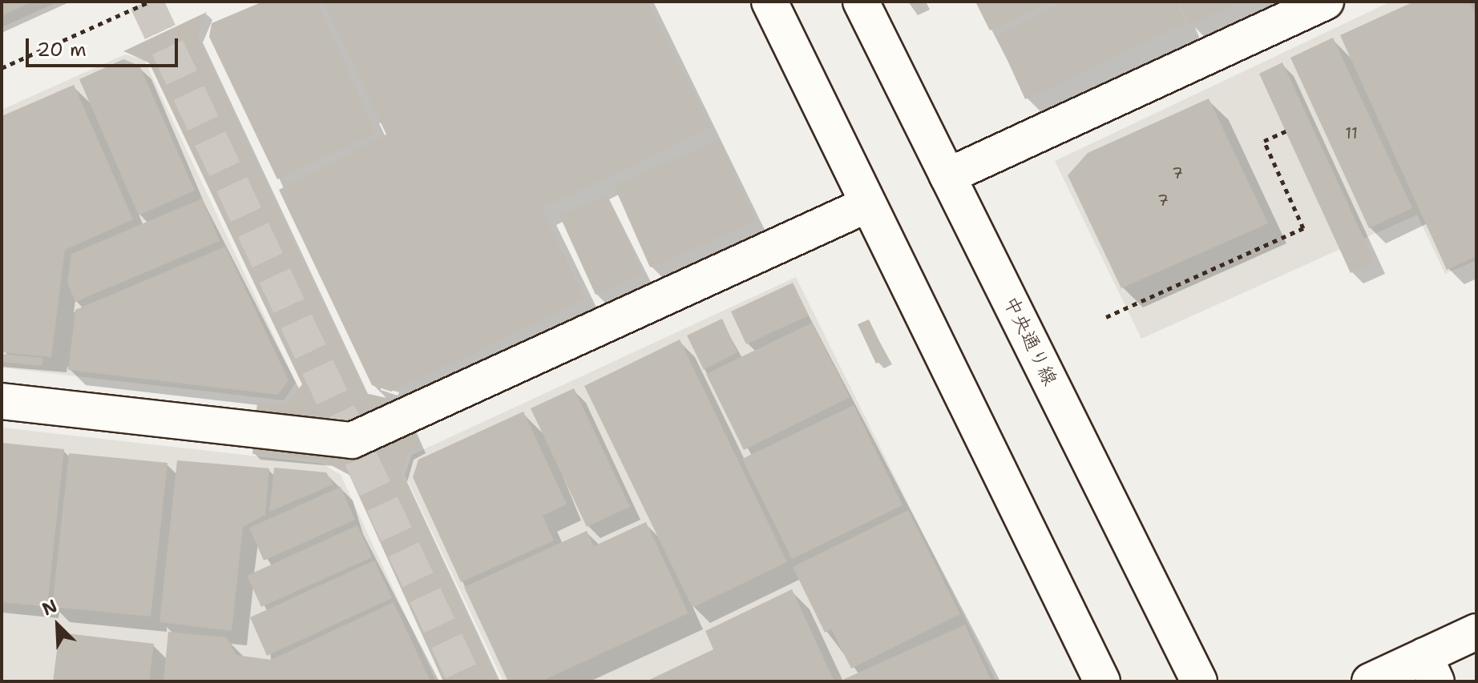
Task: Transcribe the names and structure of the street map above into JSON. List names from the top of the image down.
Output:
{
  "streets": {
    "street": ["中央通り線"]
  },
  "house_numbers": ["11", "7", "7"],
  "scale_bar": "20 m",
  "north": "top left"
}
